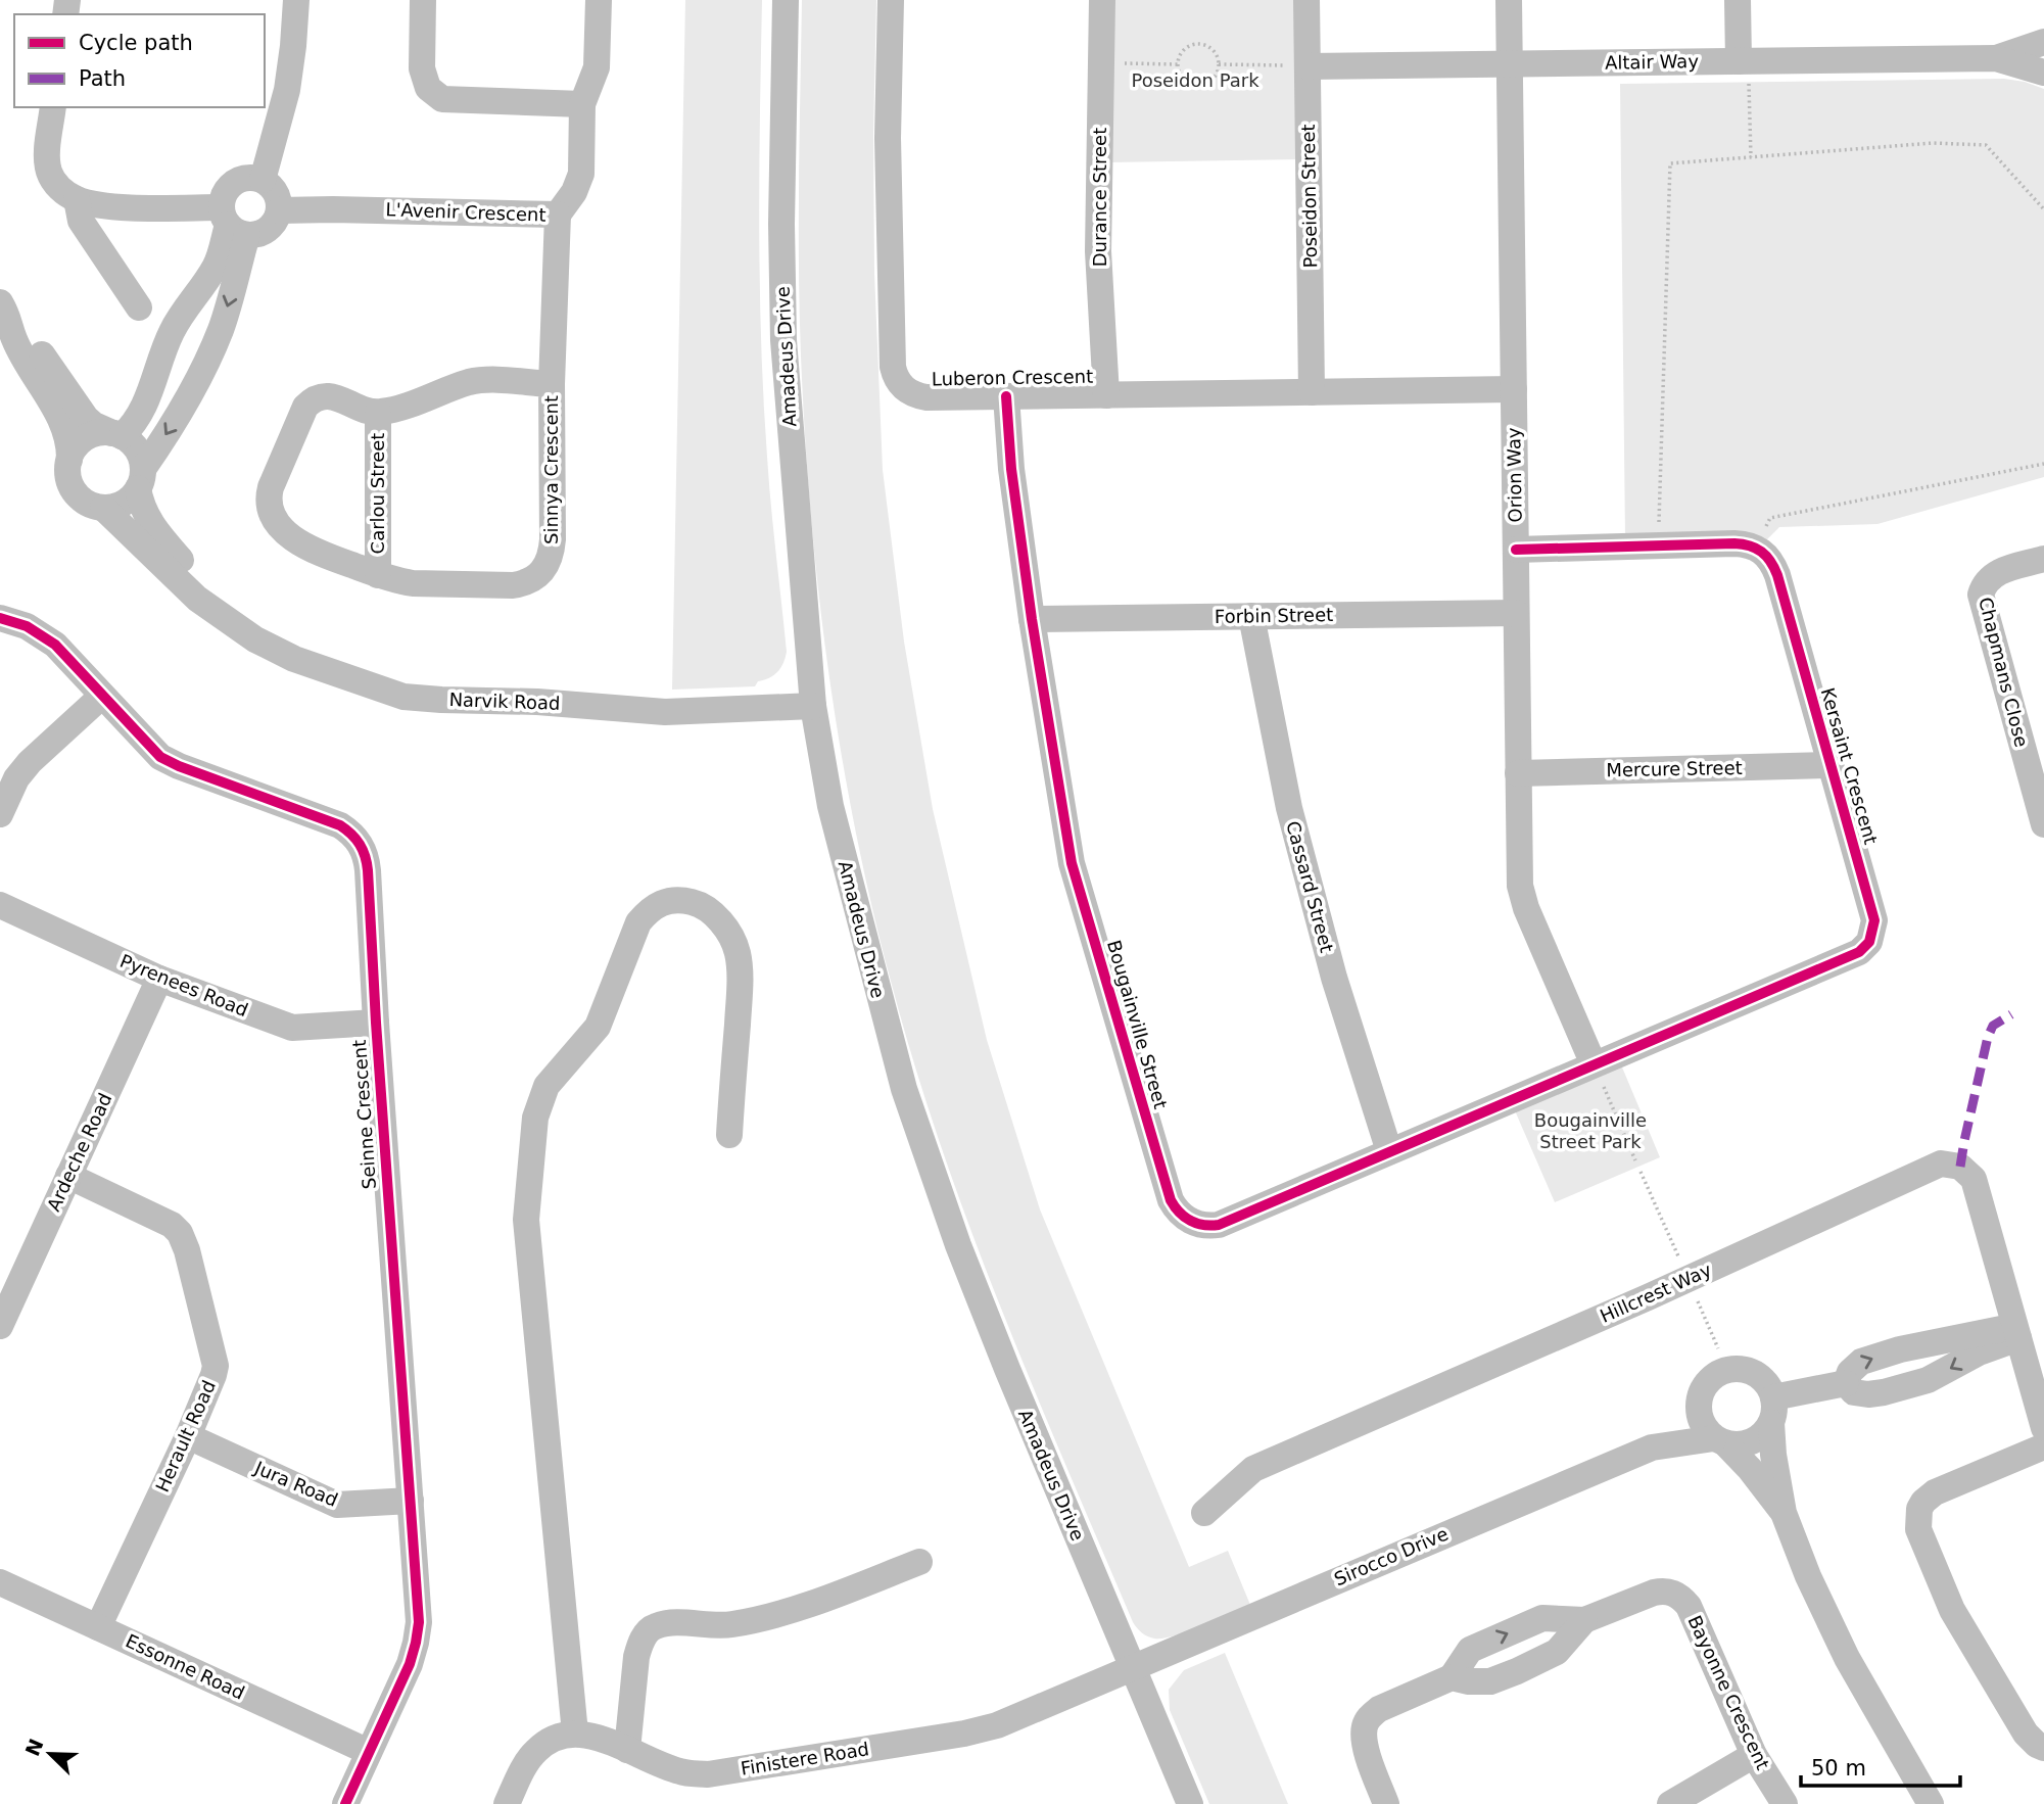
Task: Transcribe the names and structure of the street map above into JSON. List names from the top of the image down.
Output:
{
  "streets": {
    "street": [
      "Altair Way",
      "Poseidon Street",
      "Durance Street",
      "L'Avenir Crescent",
      "Amadeus Drive",
      "Luberon Crescent",
      "Sinnya Crescent",
      "Orion Way",
      "Carlou Street",
      "Forbin Street",
      "Chapmans Close",
      "Narvik Road",
      "Kersaint Crescent",
      "Mercure Street",
      "Cassard Street",
      "Pyrenees Road",
      "Bougainville Street",
      "Seinne Crescent",
      "Ardeche Road",
      "Hillcrest Way",
      "Herault Road",
      "Jura Road",
      "Sirocco Drive",
      "Essonne Road",
      "Bayonne Crescent",
      "Finistere Road"
    ]
  },
  "crossings": [
    ["Altair Way", "Poseidon Street"],
    ["Altair Way", "Orion Way"],
    ["Poseidon Street", "Luberon Crescent"],
    ["Durance Street", "Luberon Crescent"],
    ["L'Avenir Crescent", "Sinnya Crescent"],
    ["Amadeus Drive", "Narvik Road"],
    ["Amadeus Drive", "Sirocco Drive"],
    ["Amadeus Drive", "Finistere Road"],
    ["Luberon Crescent", "Orion Way"],
    ["Luberon Crescent", "Bougainville Street"],
    ["Sinnya Crescent", "Carlou Street"],
    ["Orion Way", "Forbin Street"],
    ["Orion Way", "Kersaint Crescent"],
    ["Orion Way", "Mercure Street"],
    ["Orion Way", "Bougainville Street"],
    ["Forbin Street", "Cassard Street"],
    ["Forbin Street", "Bougainville Street"],
    ["Kersaint Crescent", "Mercure Street"],
    ["Kersaint Crescent", "Bougainville Street"],
    ["Cassard Street", "Bougainville Street"],
    ["Pyrenees Road", "Seinne Crescent"],
    ["Pyrenees Road", "Ardeche Road"],
    ["Seinne Crescent", "Jura Road"],
    ["Seinne Crescent", "Essonne Road"],
    ["Ardeche Road", "Herault Road"],
    ["Herault Road", "Jura Road"],
    ["Herault Road", "Essonne Road"],
    ["Sirocco Drive", "Finistere Road"]
  ],
  "parks": ["Poseidon Park", "Bougainville Street Park"],
  "legend": ["Cycle path", "Path"],
  "scale_bar": "50 m",
  "north": "top left"
}
